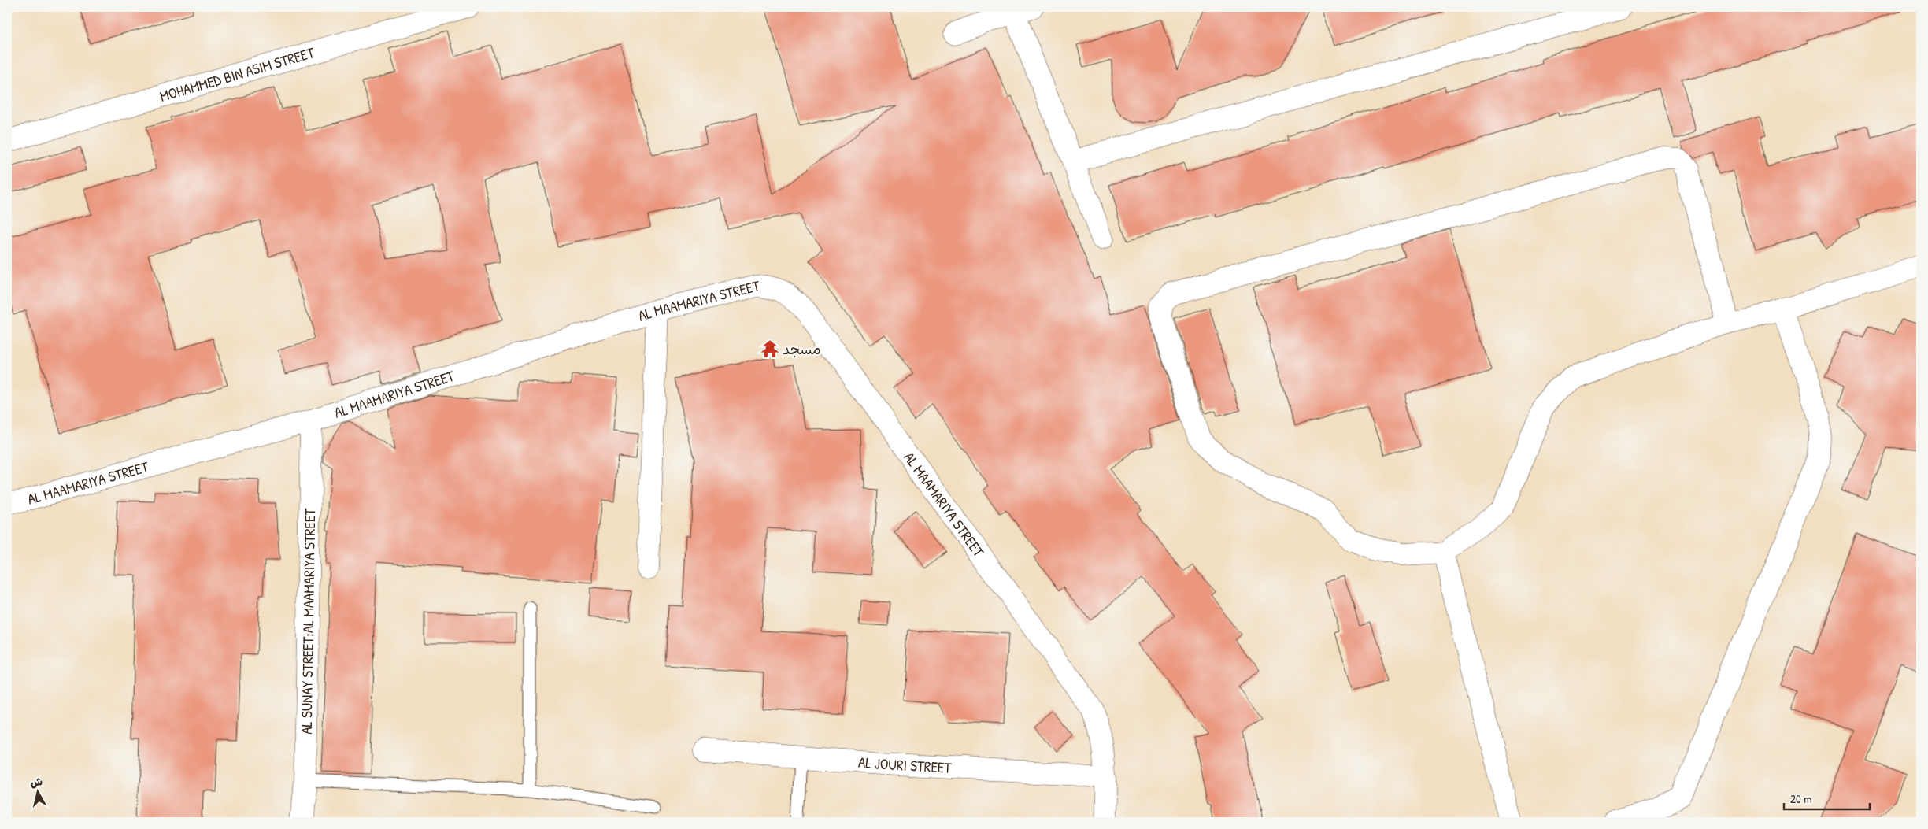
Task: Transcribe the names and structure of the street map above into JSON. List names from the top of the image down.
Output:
{
  "streets": {
    "street": [
      "MOHAMMED BIN ASIM STREET",
      "AL MAAMARIYA STREET",
      "AL SUNAY STREET;AL MAAMARIYA STREET",
      "AL JOURI STREET"
    ]
  },
  "crossings": [
    ["AL MAAMARIYA STREET", "AL SUNAY STREET;AL MAAMARIYA STREET"],
    ["AL MAAMARIYA STREET", "AL JOURI STREET"]
  ],
  "places": {
    "temple": ["مسجد"]
  },
  "scale_bar": "20 m",
  "north": "top"
}
